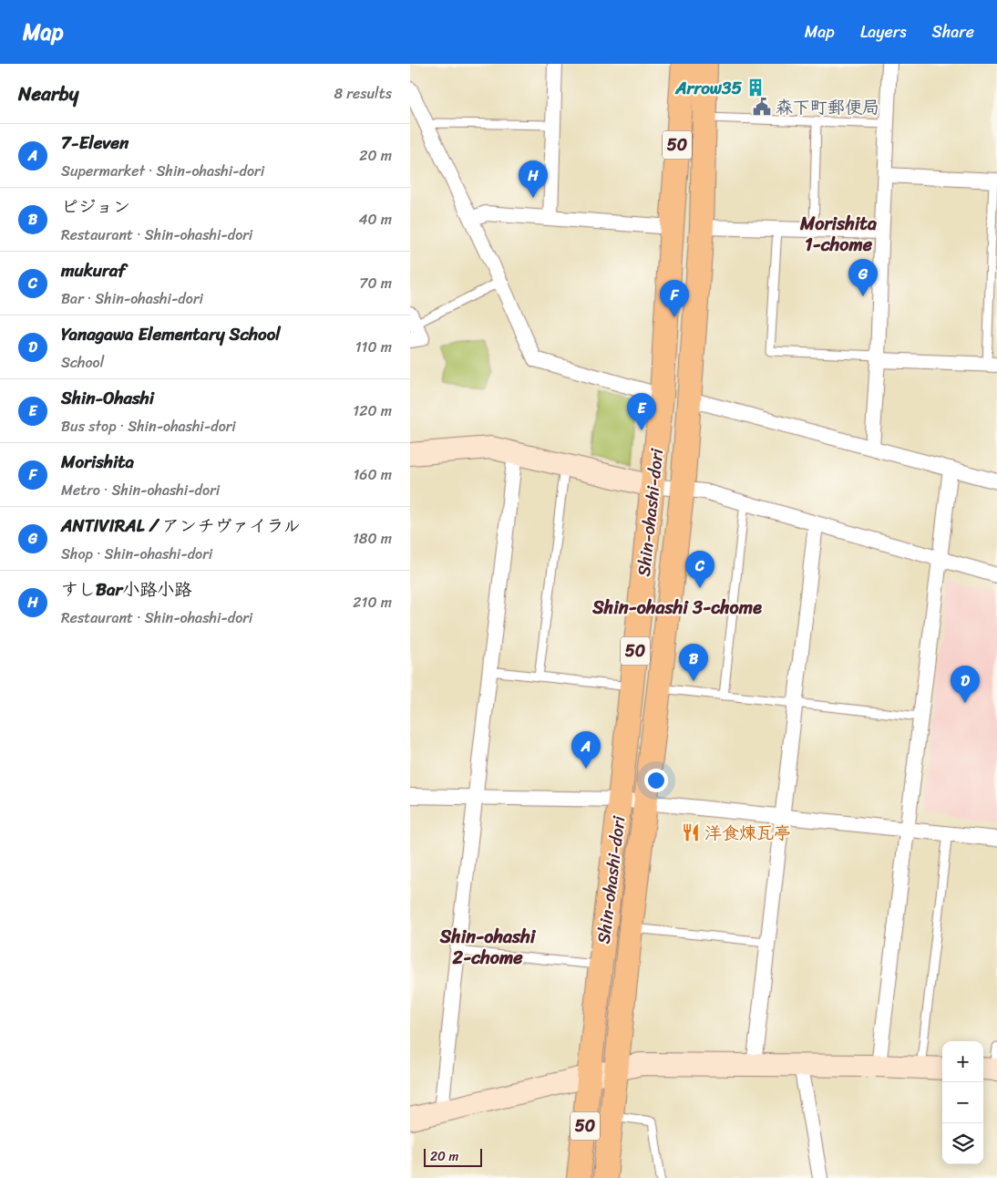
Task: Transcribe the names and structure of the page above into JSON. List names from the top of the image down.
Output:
{
  "streets": {
    "main road": ["50", "Shin-ohashi-dori"]
  },
  "districts": ["Morishita 1-chome", "Shin-ohashi 3-chome", "Shin-ohashi 2-chome"],
  "places": {
    "building": ["Arrow35"],
    "public building": ["森下町郵便局"],
    "restaurant": ["洋食煉瓦亭"]
  },
  "scale_bar": "20 m",
  "page": {
    "header": "Map",
    "nav": ["Map", "Layers", "Share"],
    "heading": ["Nearby", "8 results"],
    "list": [
      {
        "mark": "A",
        "name": "7-Eleven",
        "note": "Supermarket · Shin-ohashi-dori",
        "value": "20 m"
      },
      {
        "mark": "B",
        "name": "ピジョン",
        "note": "Restaurant · Shin-ohashi-dori",
        "value": "40 m"
      },
      {
        "mark": "C",
        "name": "mukuraf",
        "note": "Bar · Shin-ohashi-dori",
        "value": "70 m"
      },
      {
        "mark": "D",
        "name": "Yanagawa Elementary School",
        "note": "School",
        "value": "110 m"
      },
      {
        "mark": "E",
        "name": "Shin-Ohashi",
        "note": "Bus stop · Shin-ohashi-dori",
        "value": "120 m"
      },
      {
        "mark": "F",
        "name": "Morishita",
        "note": "Metro · Shin-ohashi-dori",
        "value": "160 m"
      },
      {
        "mark": "G",
        "name": "ANTIVIRAL / アンチヴァイラル",
        "note": "Shop · Shin-ohashi-dori",
        "value": "180 m"
      },
      {
        "mark": "H",
        "name": "すしBar小路小路",
        "note": "Restaurant · Shin-ohashi-dori",
        "value": "210 m"
      }
    ],
    "pins": [
      "H",
      "G",
      "F",
      "E",
      "C",
      "B",
      "D",
      "A"
    ],
    "map_buttons": ["+", "−"],
    "scale": "20 m"
  }
}
